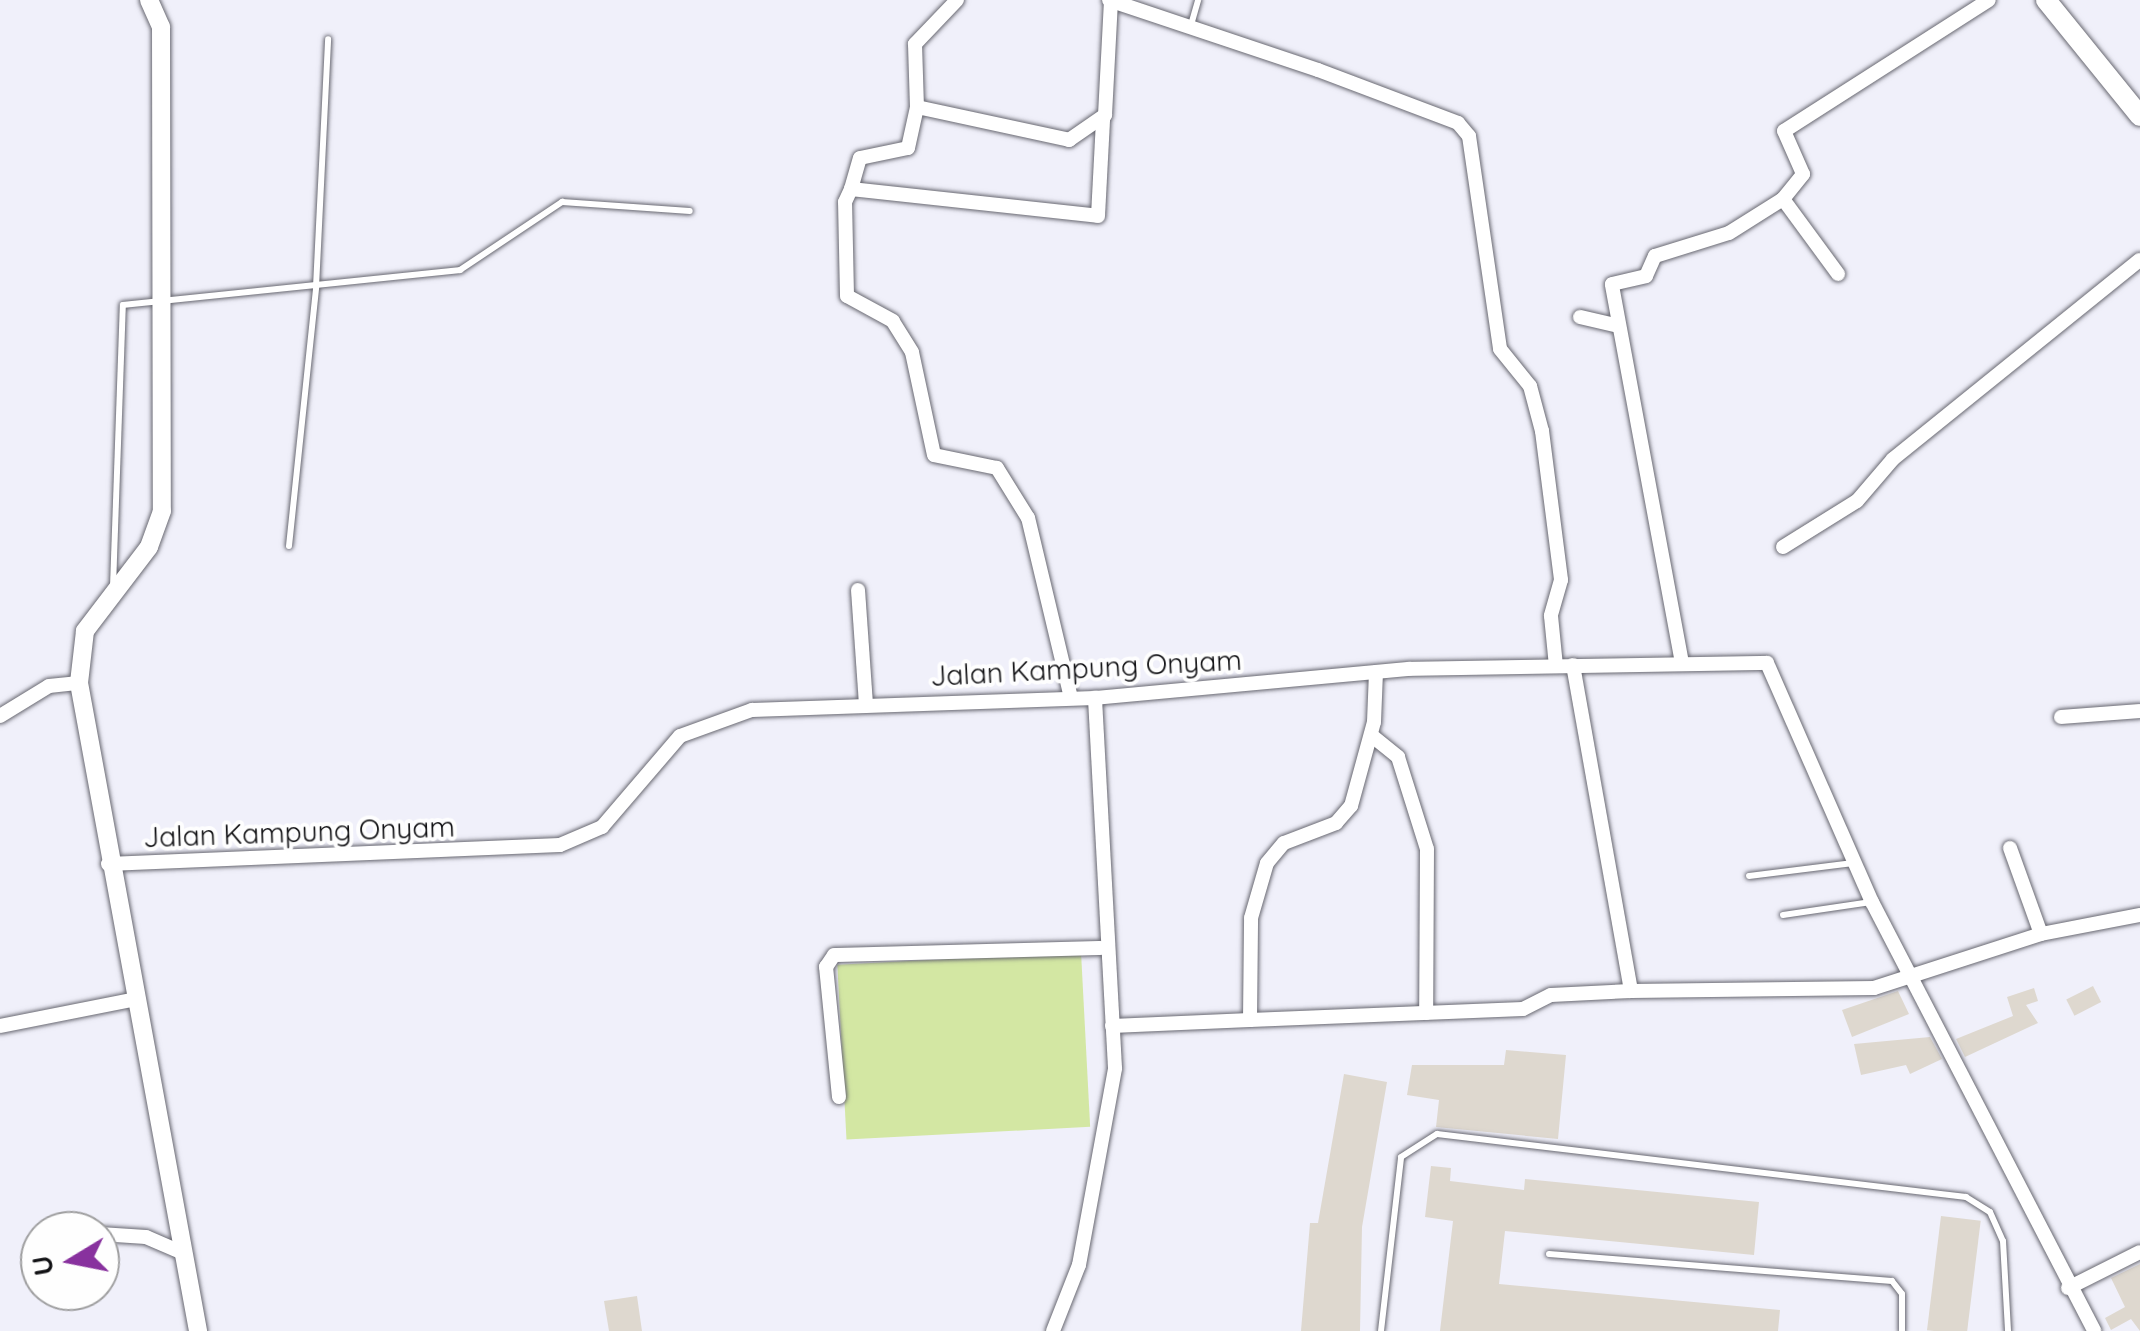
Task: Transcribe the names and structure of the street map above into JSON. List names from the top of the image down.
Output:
{
  "streets": {
    "street": ["Jalan Kampung Onyam"]
  },
  "north": "left"
}
